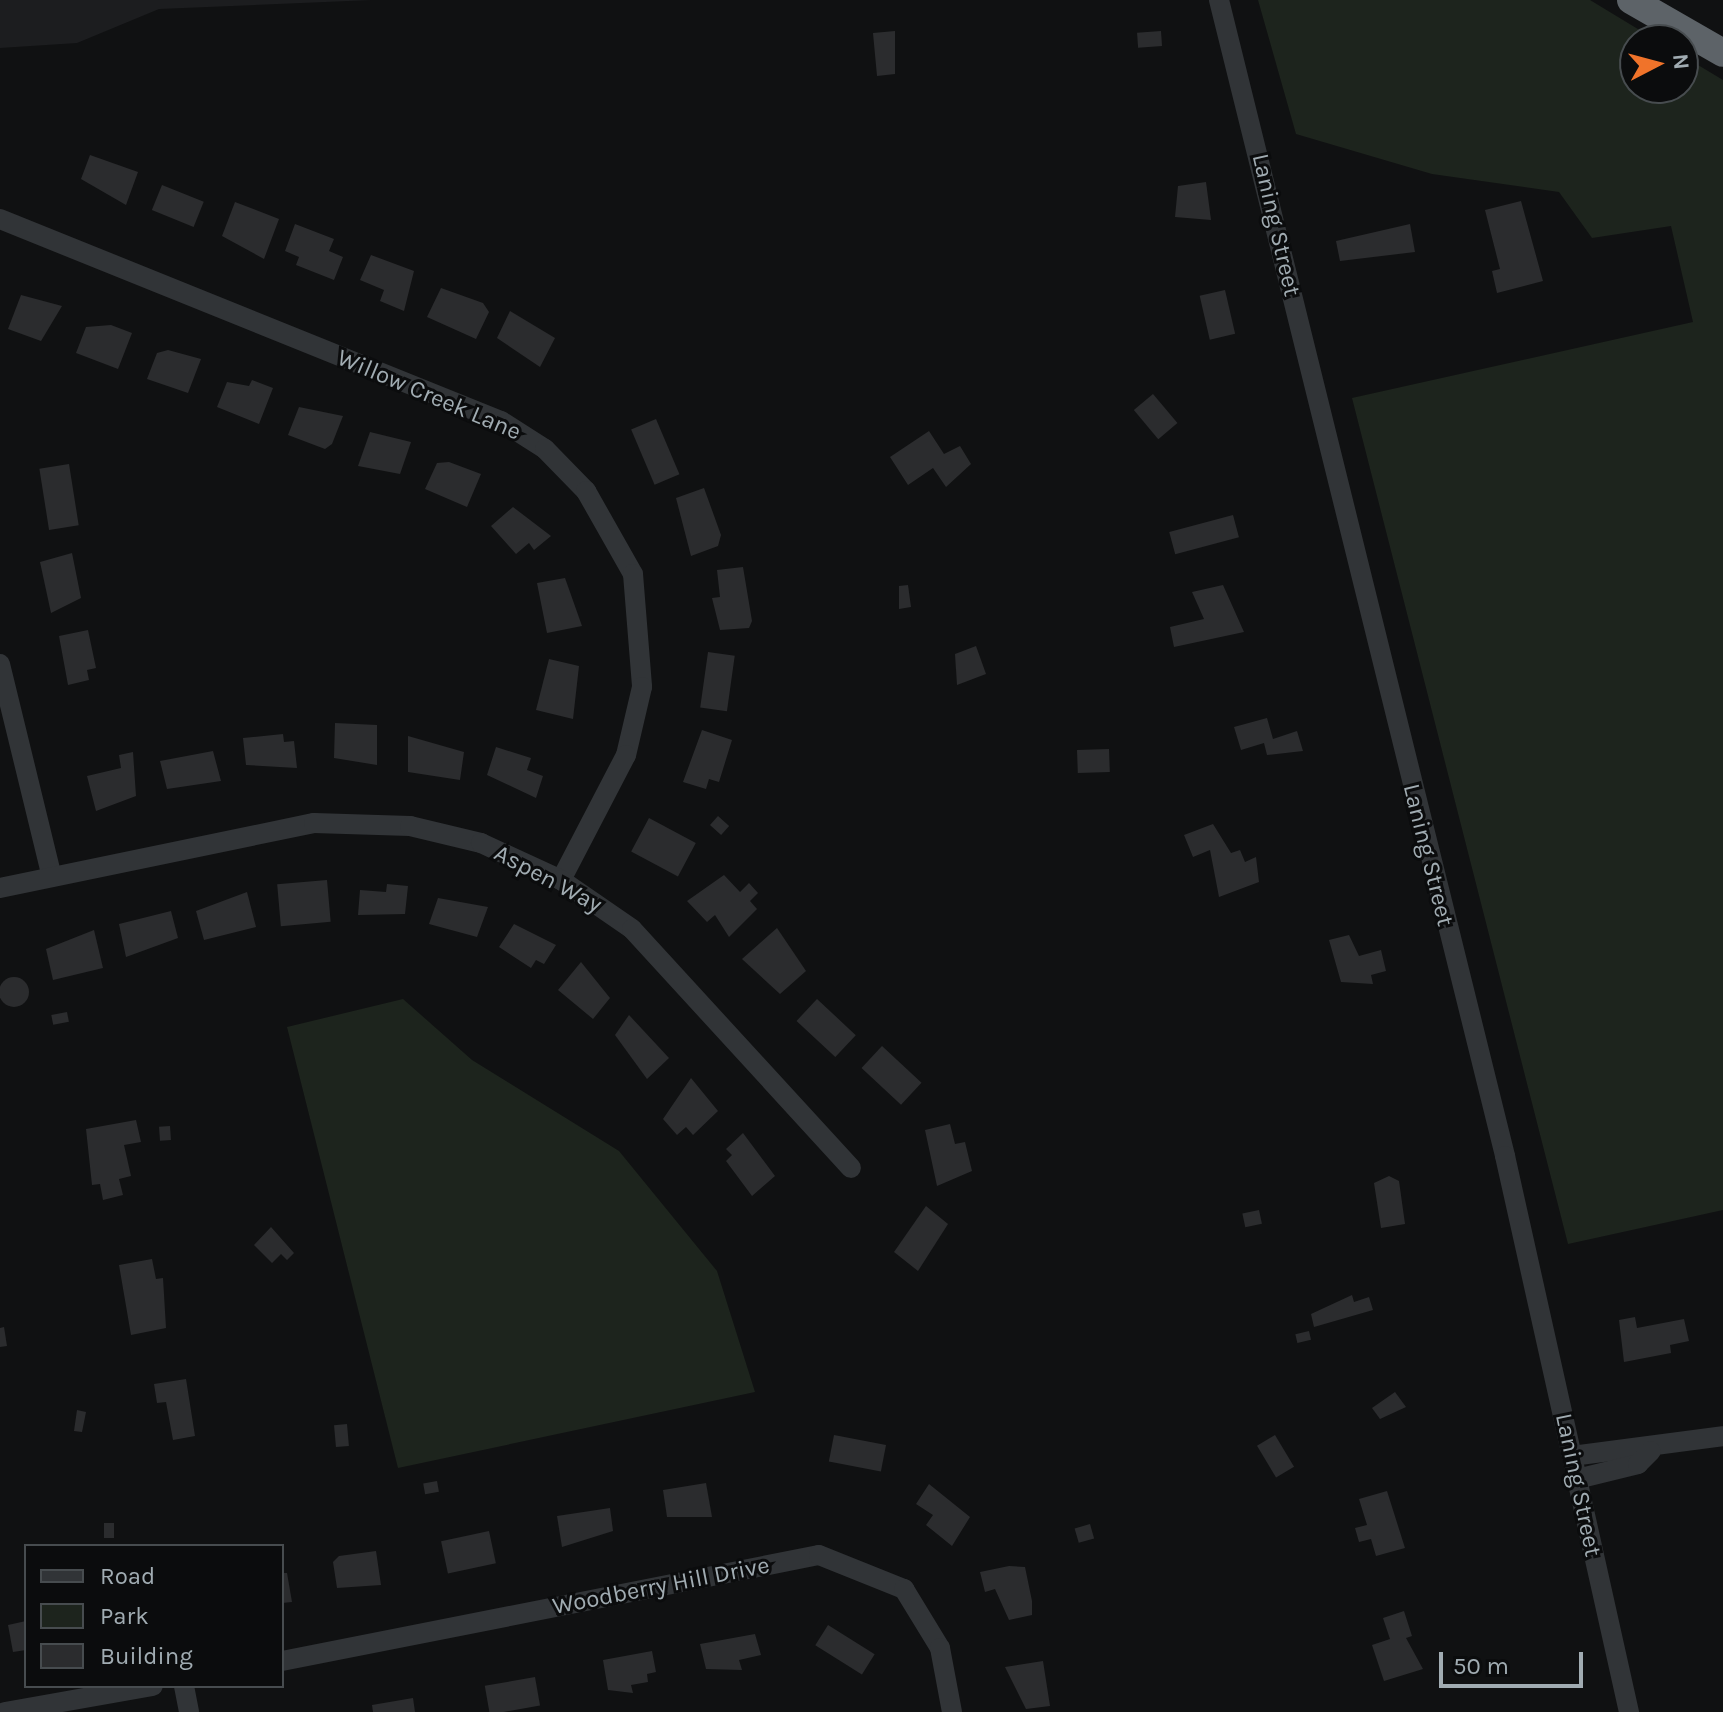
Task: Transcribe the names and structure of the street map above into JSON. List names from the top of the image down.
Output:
{
  "streets": {
    "street": [
      "Laning Street",
      "Willow Creek Lane",
      "Aspen Way",
      "Woodberry Hill Drive"
    ]
  },
  "crossings": [
    ["Willow Creek Lane", "Aspen Way"]
  ],
  "legend": ["Road", "Park", "Building"],
  "scale_bar": "50 m",
  "north": "right"
}
